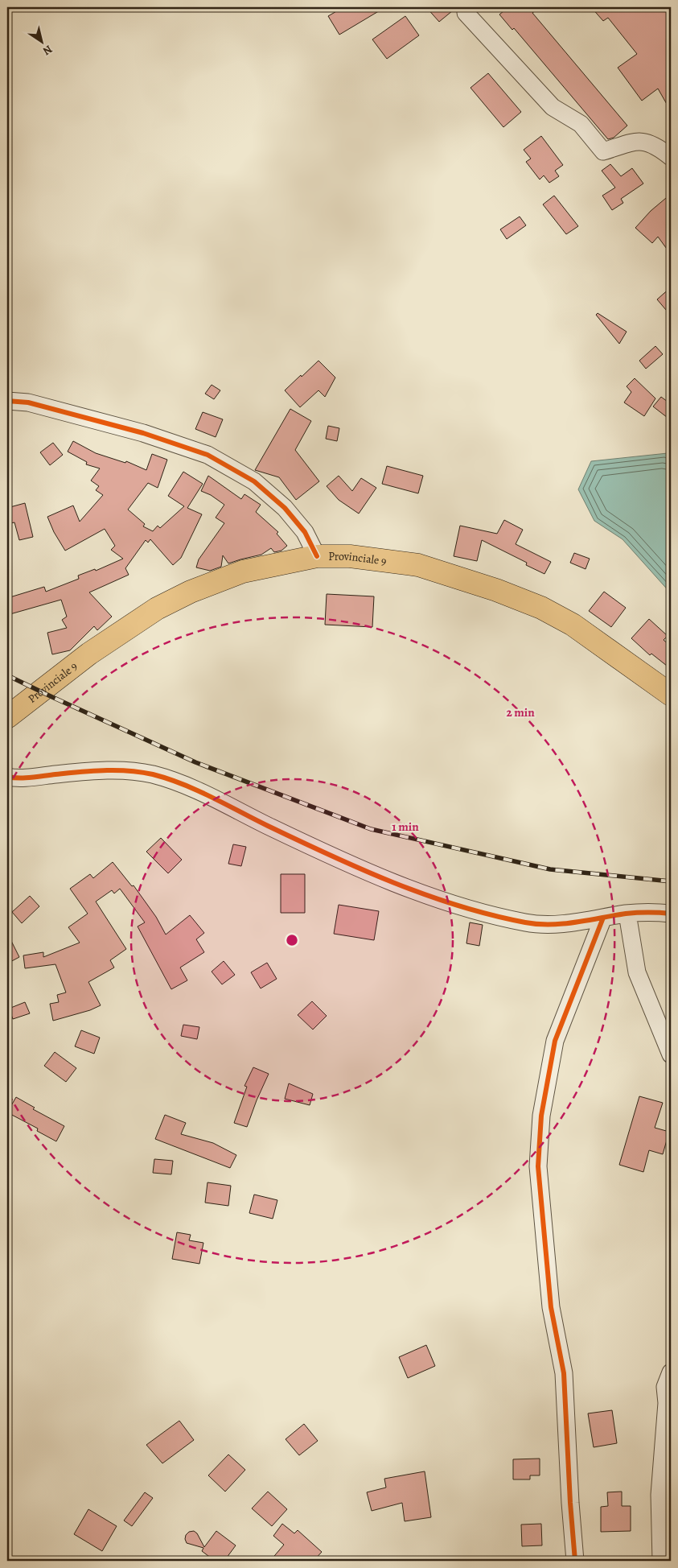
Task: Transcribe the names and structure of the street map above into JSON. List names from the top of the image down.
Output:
{
  "streets": {
    "main road": ["Provinciale 9"]
  },
  "north": "bottom right",
  "rings": ["2 min", "1 min"]
}
